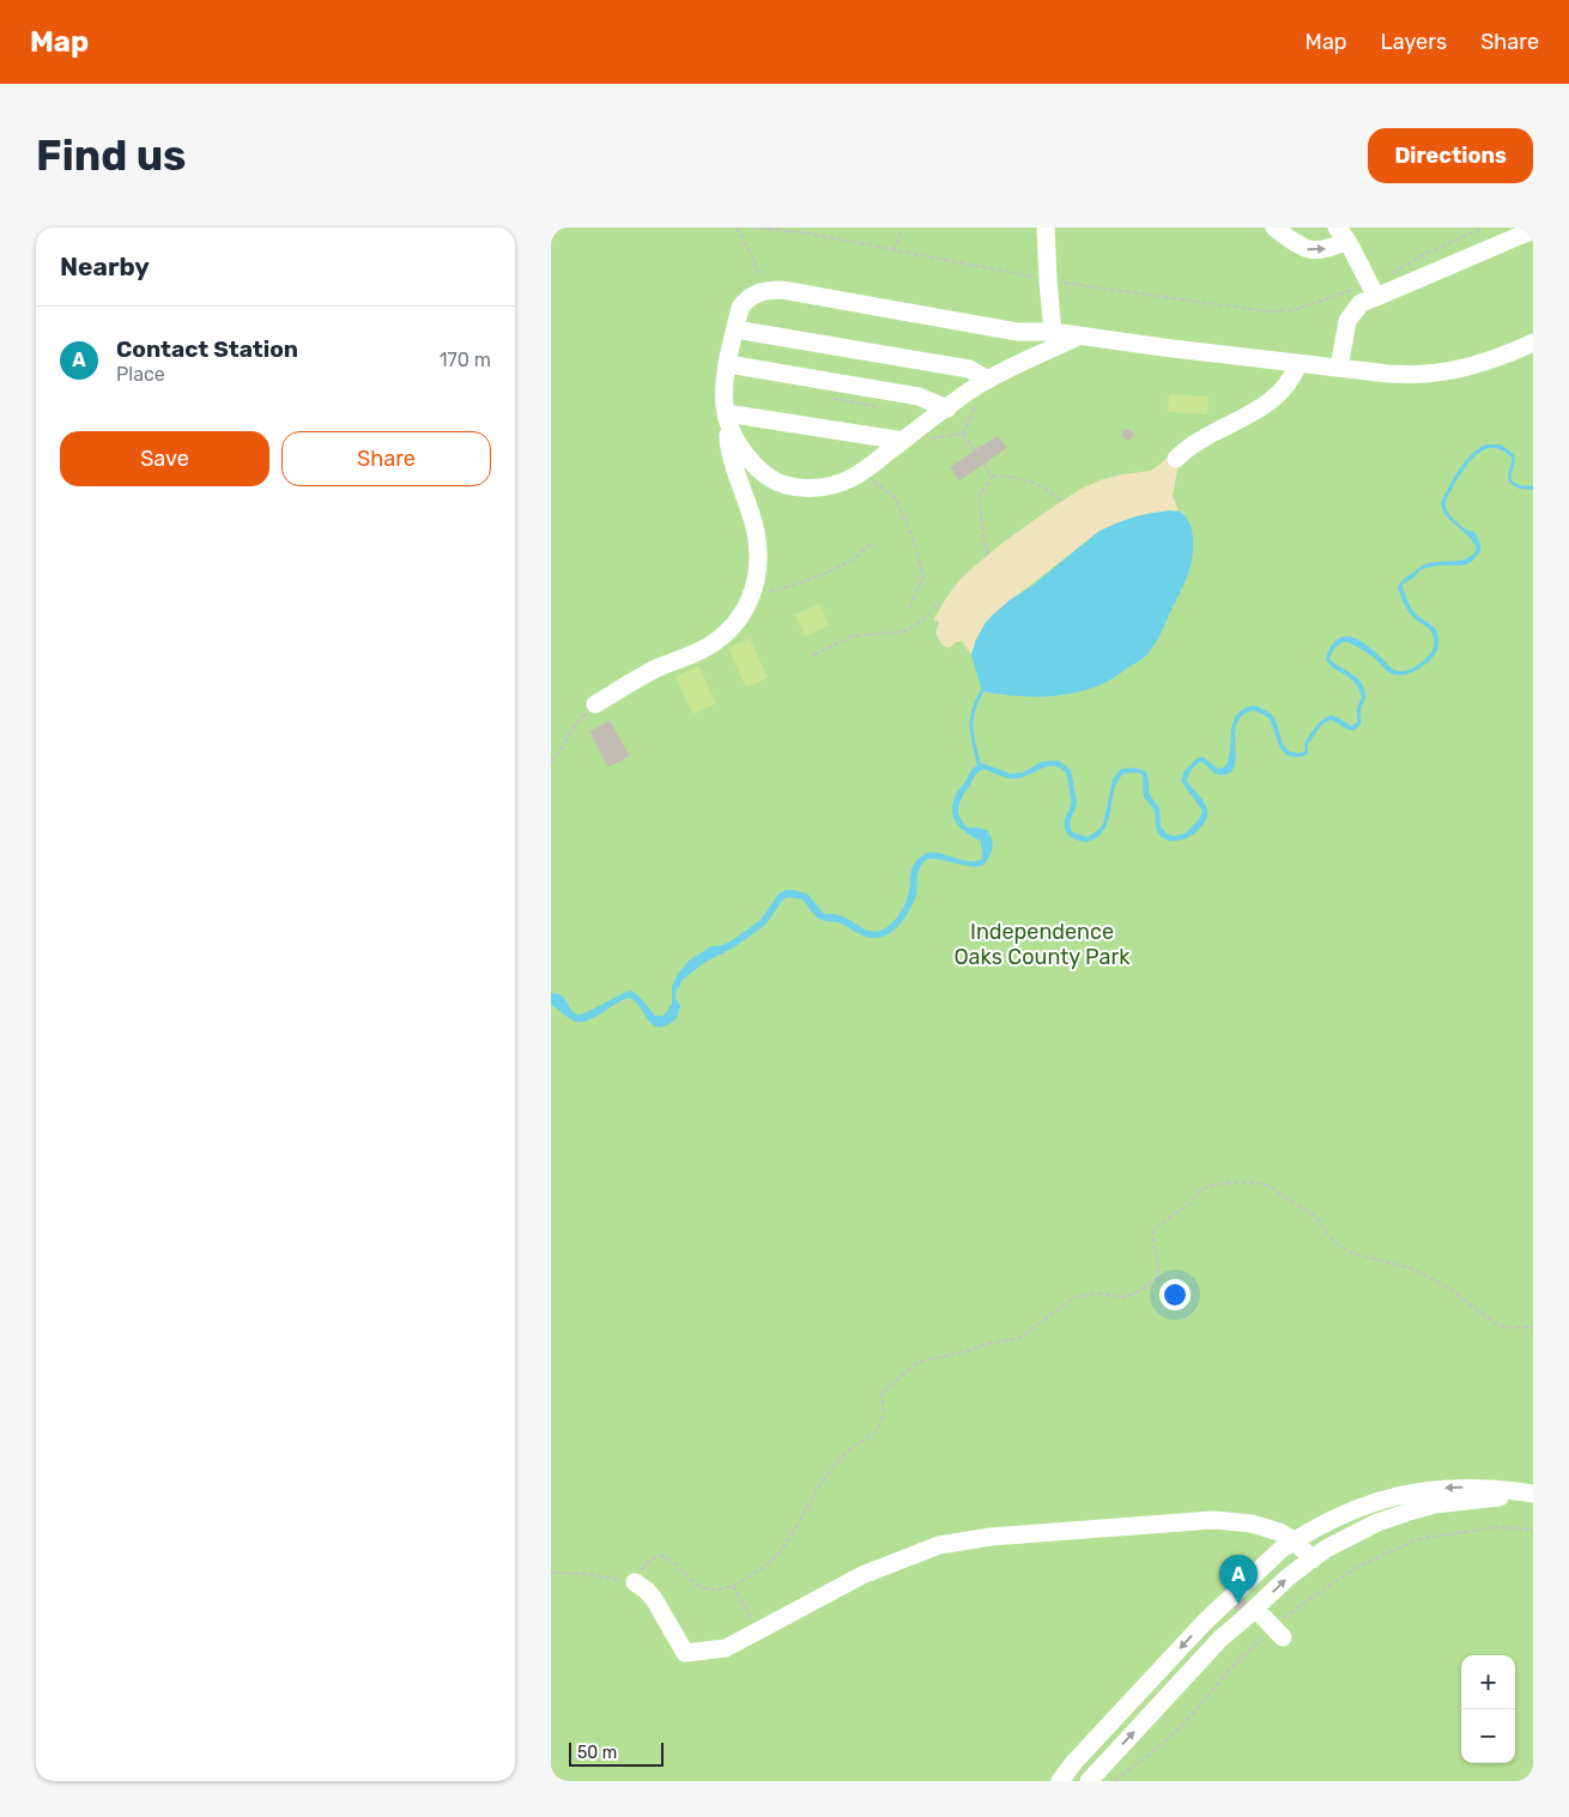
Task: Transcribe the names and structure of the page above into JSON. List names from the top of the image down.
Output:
{
  "parks": ["Independence Oaks County Park"],
  "scale_bar": "50 m",
  "page": {
    "header": "Map",
    "nav": ["Map", "Layers", "Share"],
    "buttons": [
      "Directions",
      ["Save", "Share"]
    ],
    "title": "Find us",
    "heading": "Nearby",
    "list": [
      {
        "mark": "A",
        "name": "Contact Station",
        "note": "Place",
        "value": "170 m"
      }
    ],
    "pins": "A",
    "map_buttons": ["+", "−"],
    "scale": "50 m"
  }
}
